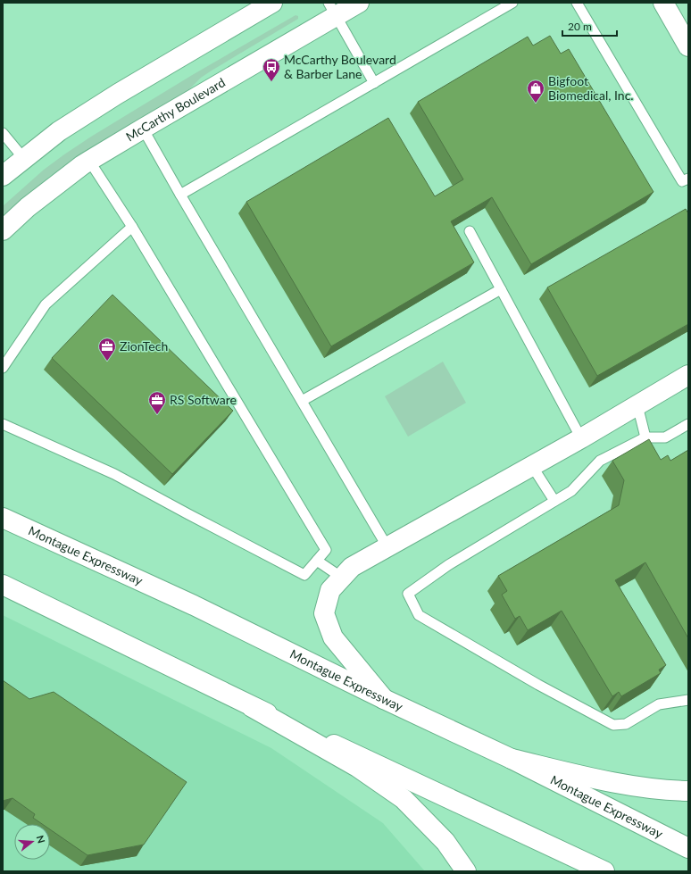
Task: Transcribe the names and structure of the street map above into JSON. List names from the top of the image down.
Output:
{
  "streets": {
    "main road": ["McCarthy Boulevard", "Montague Expressway"]
  },
  "places": {
    "bus stop": ["McCarthy Boulevard & Barber Lane"],
    "shop": ["Bigfoot Biomedical, Inc."],
    "office": ["ZionTech", "RS Software"]
  },
  "scale_bar": "20 m",
  "north": "right"
}
